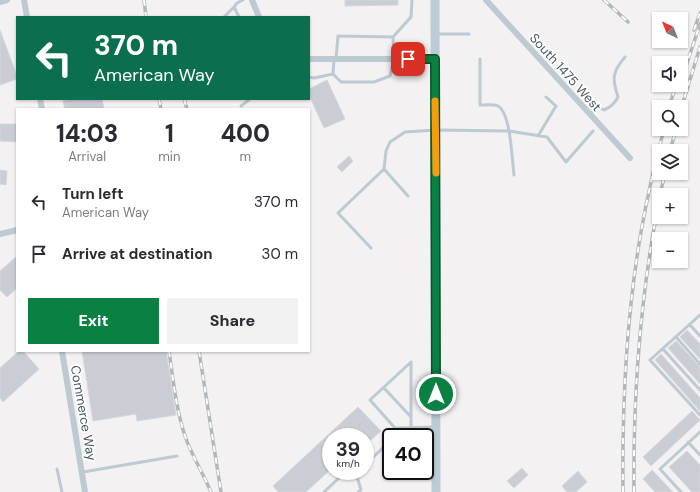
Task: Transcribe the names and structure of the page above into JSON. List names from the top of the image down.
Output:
{
  "streets": {
    "street": ["South 1475 West", "Commerce Way"]
  },
  "north": "top left",
  "page": {
    "map_buttons": ["+", "−"],
    "turn": ["370 m", "American Way"],
    "eta": [
      "14:03",
      "Arrival",
      "1",
      "min",
      "400",
      "m"
    ],
    "list": [
      {
        "name": "Turn left",
        "note": "American Way",
        "value": "370 m"
      },
      {
        "name": "Arrive at destination",
        "value": "30 m"
      }
    ],
    "buttons": ["Exit", "Share"],
    "speed": "39 km/h",
    "limit": "40"
  }
}
